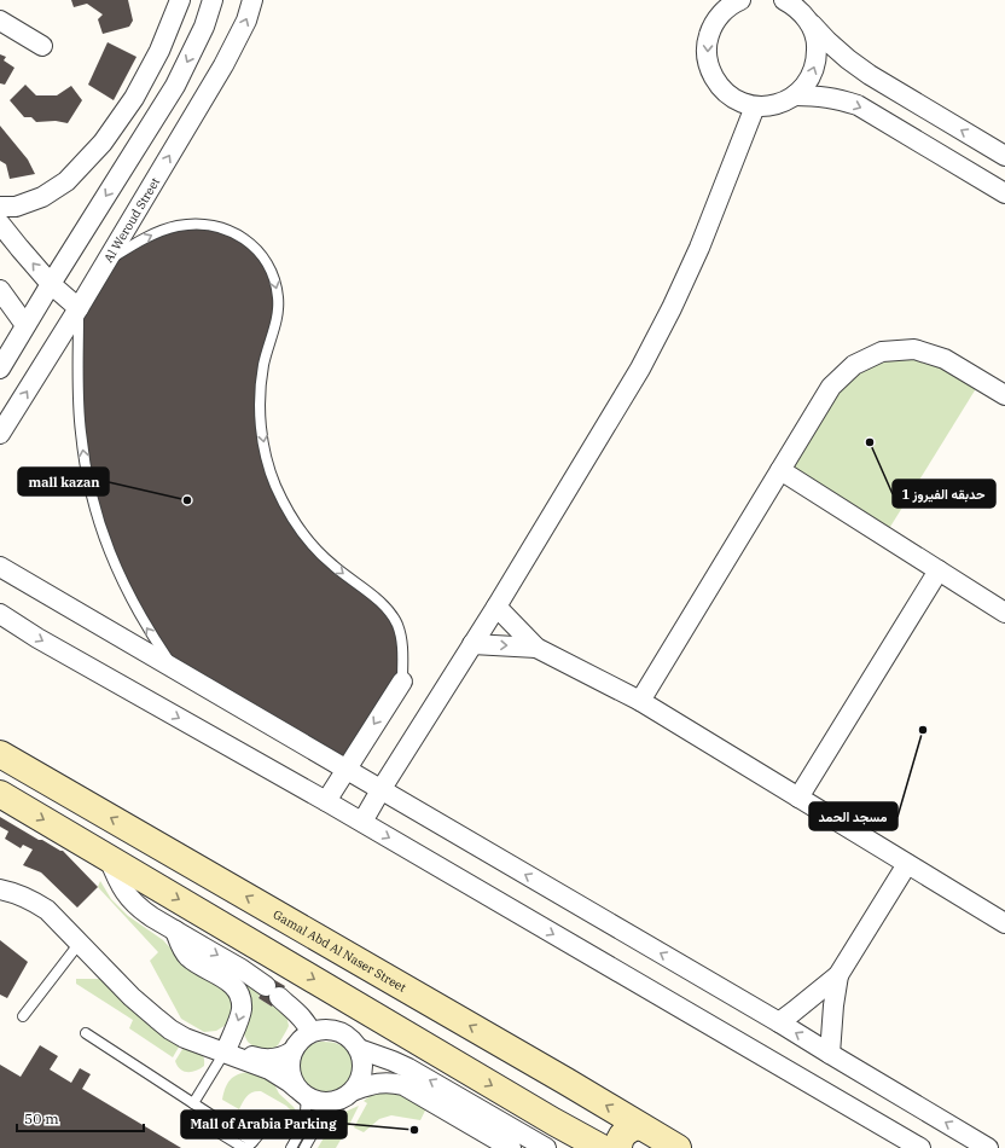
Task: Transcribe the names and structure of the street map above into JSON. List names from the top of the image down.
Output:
{
  "streets": {
    "main road": ["Gamal Abd Al Naser Street"],
    "street": ["Al Weroud Street"]
  },
  "places": [
    "حدبقه الفيروز 1",
    "mall kazan",
    "مسجد الحمد",
    "Mall of Arabia Parking"
  ],
  "scale_bar": "50 m"
}
